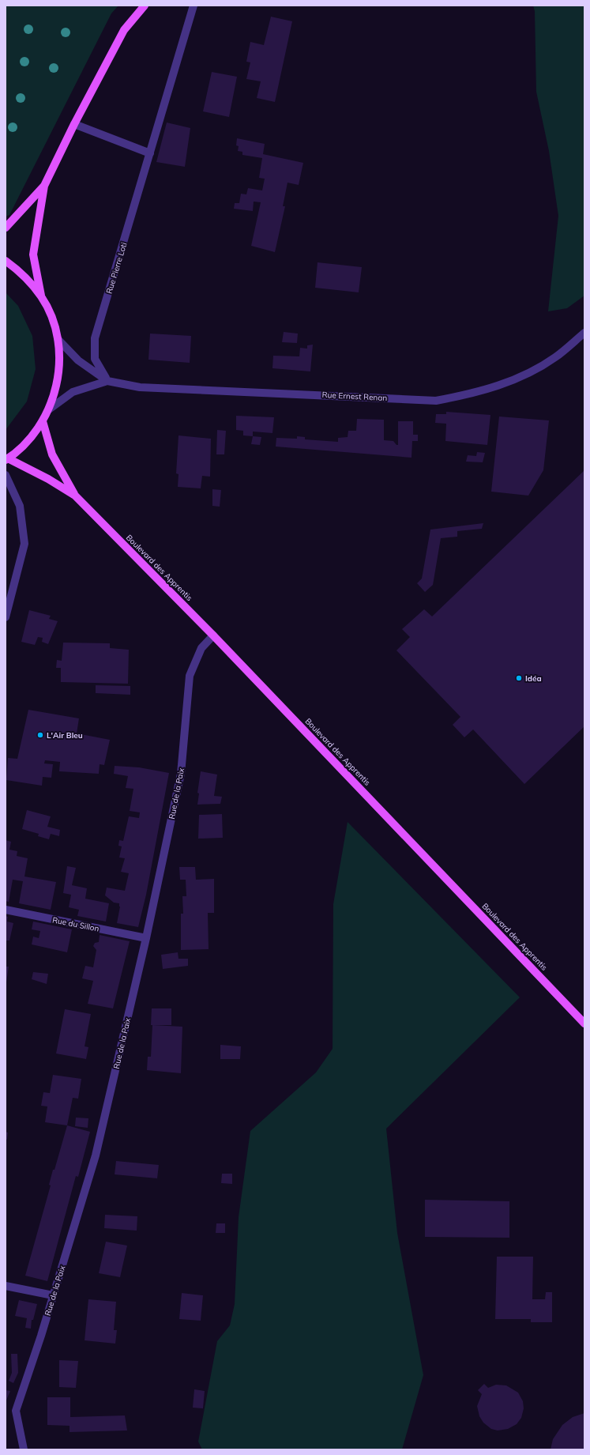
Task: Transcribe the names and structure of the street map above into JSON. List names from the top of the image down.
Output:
{
  "streets": {
    "main road": ["Boulevard des Apprentis"],
    "street": [
      "Rue Pierre Loti",
      "Rue Ernest Renan",
      "Rue de la Paix",
      "Rue du Sillon"
    ]
  },
  "crossings": [
    ["Rue Pierre Loti", "Rue Ernest Renan"],
    ["Boulevard des Apprentis", "Rue de la Paix"],
    ["Rue de la Paix", "Rue du Sillon"]
  ],
  "places": ["Idéa", "L'Air Bleu"]
}
